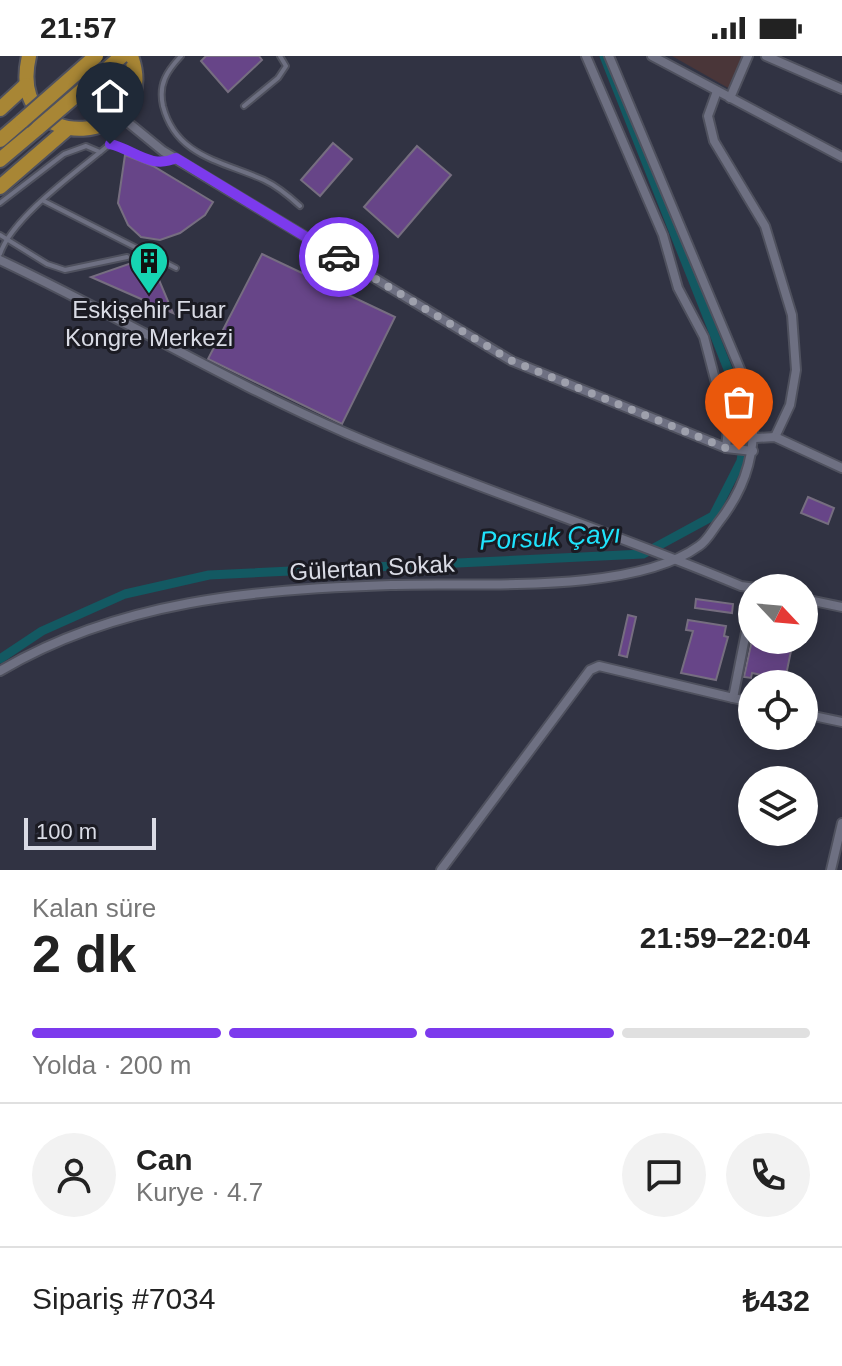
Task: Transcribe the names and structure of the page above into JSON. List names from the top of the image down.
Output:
{
  "streets": {
    "street": ["Gülertan Sokak"]
  },
  "water": ["Porsuk Çayı"],
  "places": {
    "building": ["Eskişehir Fuar Kongre Merkezi"]
  },
  "scale_bar": "100 m",
  "north": "bottom right",
  "page": {
    "status": "21:57",
    "scale": "100 m",
    "heading": ["2 dk", "Kalan süre", "21:59–22:04"],
    "panel": [
      "Can",
      "Kurye · 4.7",
      "Sipariş #7034",
      "₺432"
    ],
    "bar": "Yolda · 200 m"
  }
}
